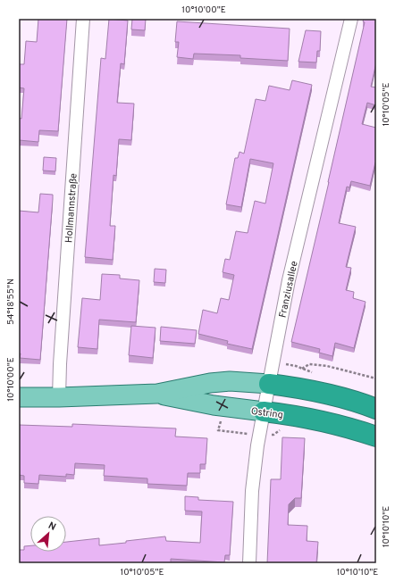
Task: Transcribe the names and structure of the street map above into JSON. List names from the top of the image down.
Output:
{
  "streets": {
    "highway": ["Ostring"],
    "street": ["Hollmannstraße", "Franziusallee"]
  },
  "crossings": [
    ["Hollmannstraße", "Ostring"],
    ["Franziusallee", "Ostring"]
  ],
  "north": "top right",
  "coordinates": [
    "10°10'00\"E",
    "10°10'05\"E",
    "54°18'55\"N",
    "10°10'10\"E"
  ]
}
